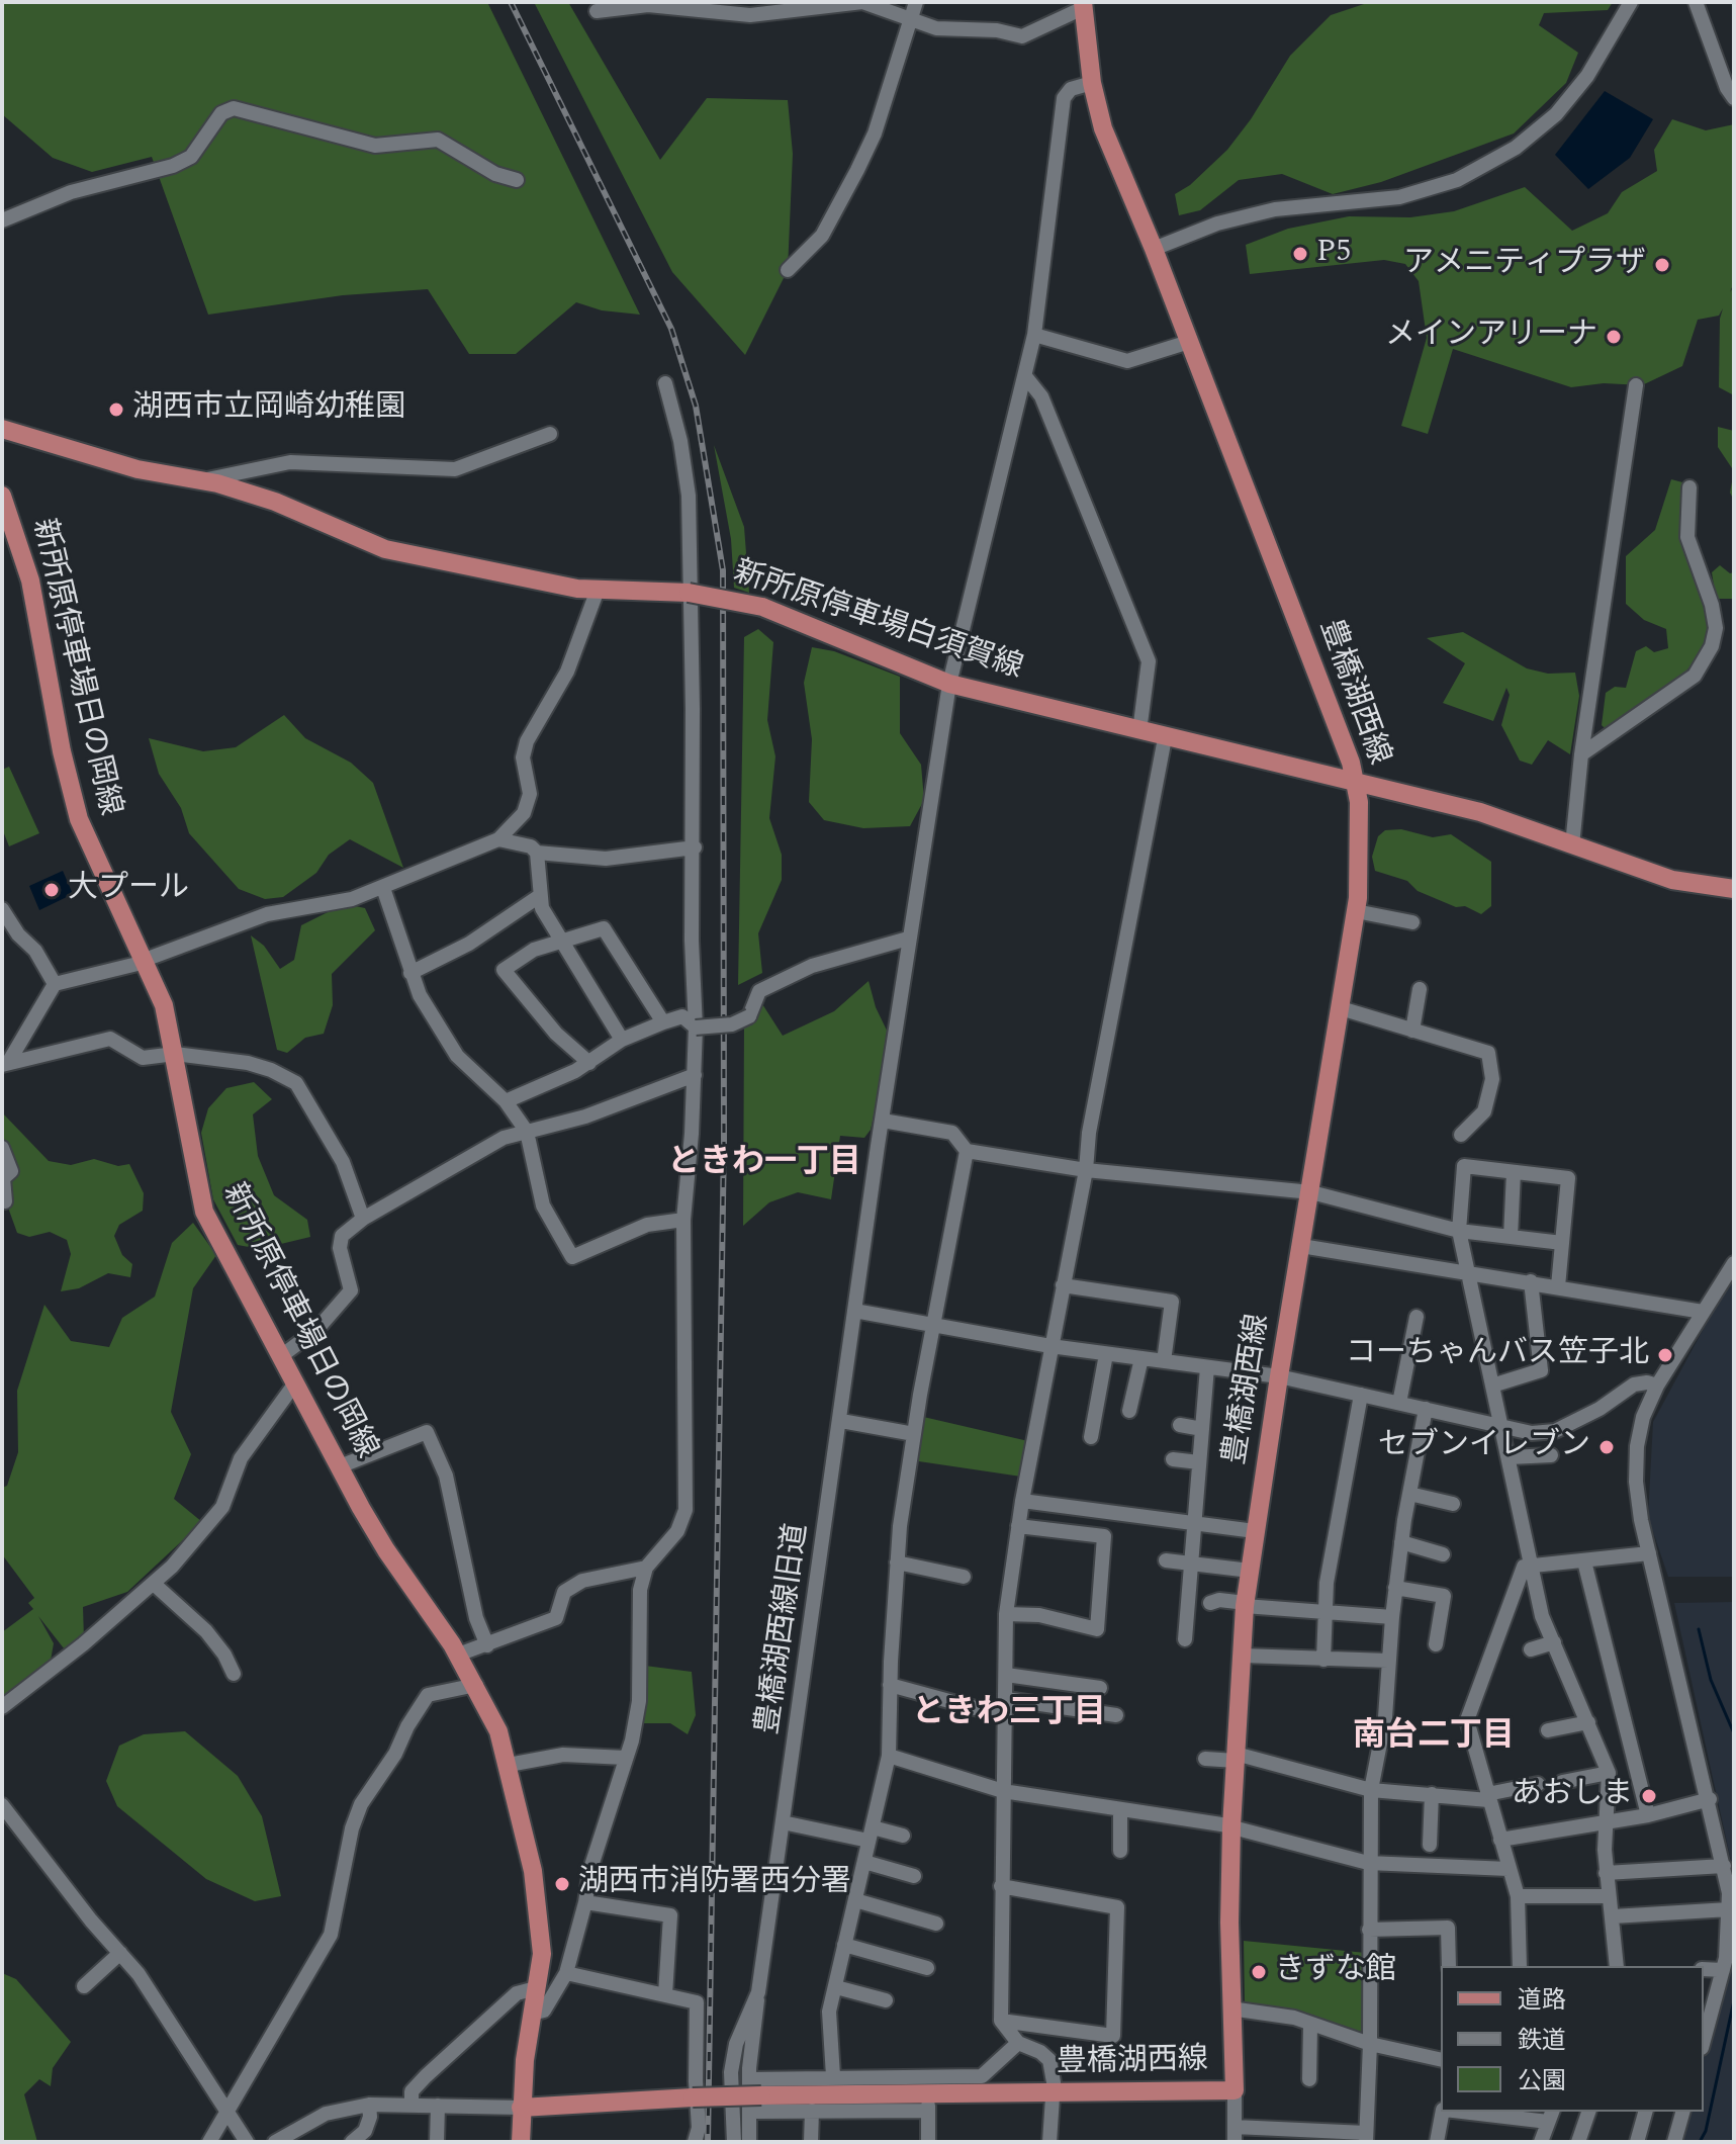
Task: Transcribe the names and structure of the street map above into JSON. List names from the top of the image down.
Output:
{
  "streets": {
    "main road": ["新所原停車場白須賀線", "新所原停車場日の岡線", "豊橋湖西線"],
    "street": ["豊橋湖西線旧道"]
  },
  "crossings": [
    ["新所原停車場白須賀線", "豊橋湖西線"],
    ["新所原停車場白須賀線", "豊橋湖西線旧道"],
    ["新所原停車場日の岡線", "豊橋湖西線"],
    ["豊橋湖西線", "豊橋湖西線旧道"]
  ],
  "districts": ["ときわ一丁目", "ときわ三丁目", "南台二丁目"],
  "places": [
    "P5",
    "アメニティプラザ",
    "メインアリーナ",
    "湖西市立岡崎幼稚園",
    "大プール",
    "コーちゃんバス笠子北",
    "セブンイレブン",
    "あおしま",
    "湖西市消防署西分署",
    "きずな館"
  ],
  "legend": ["道路", "鉄道", "公園"]
}
